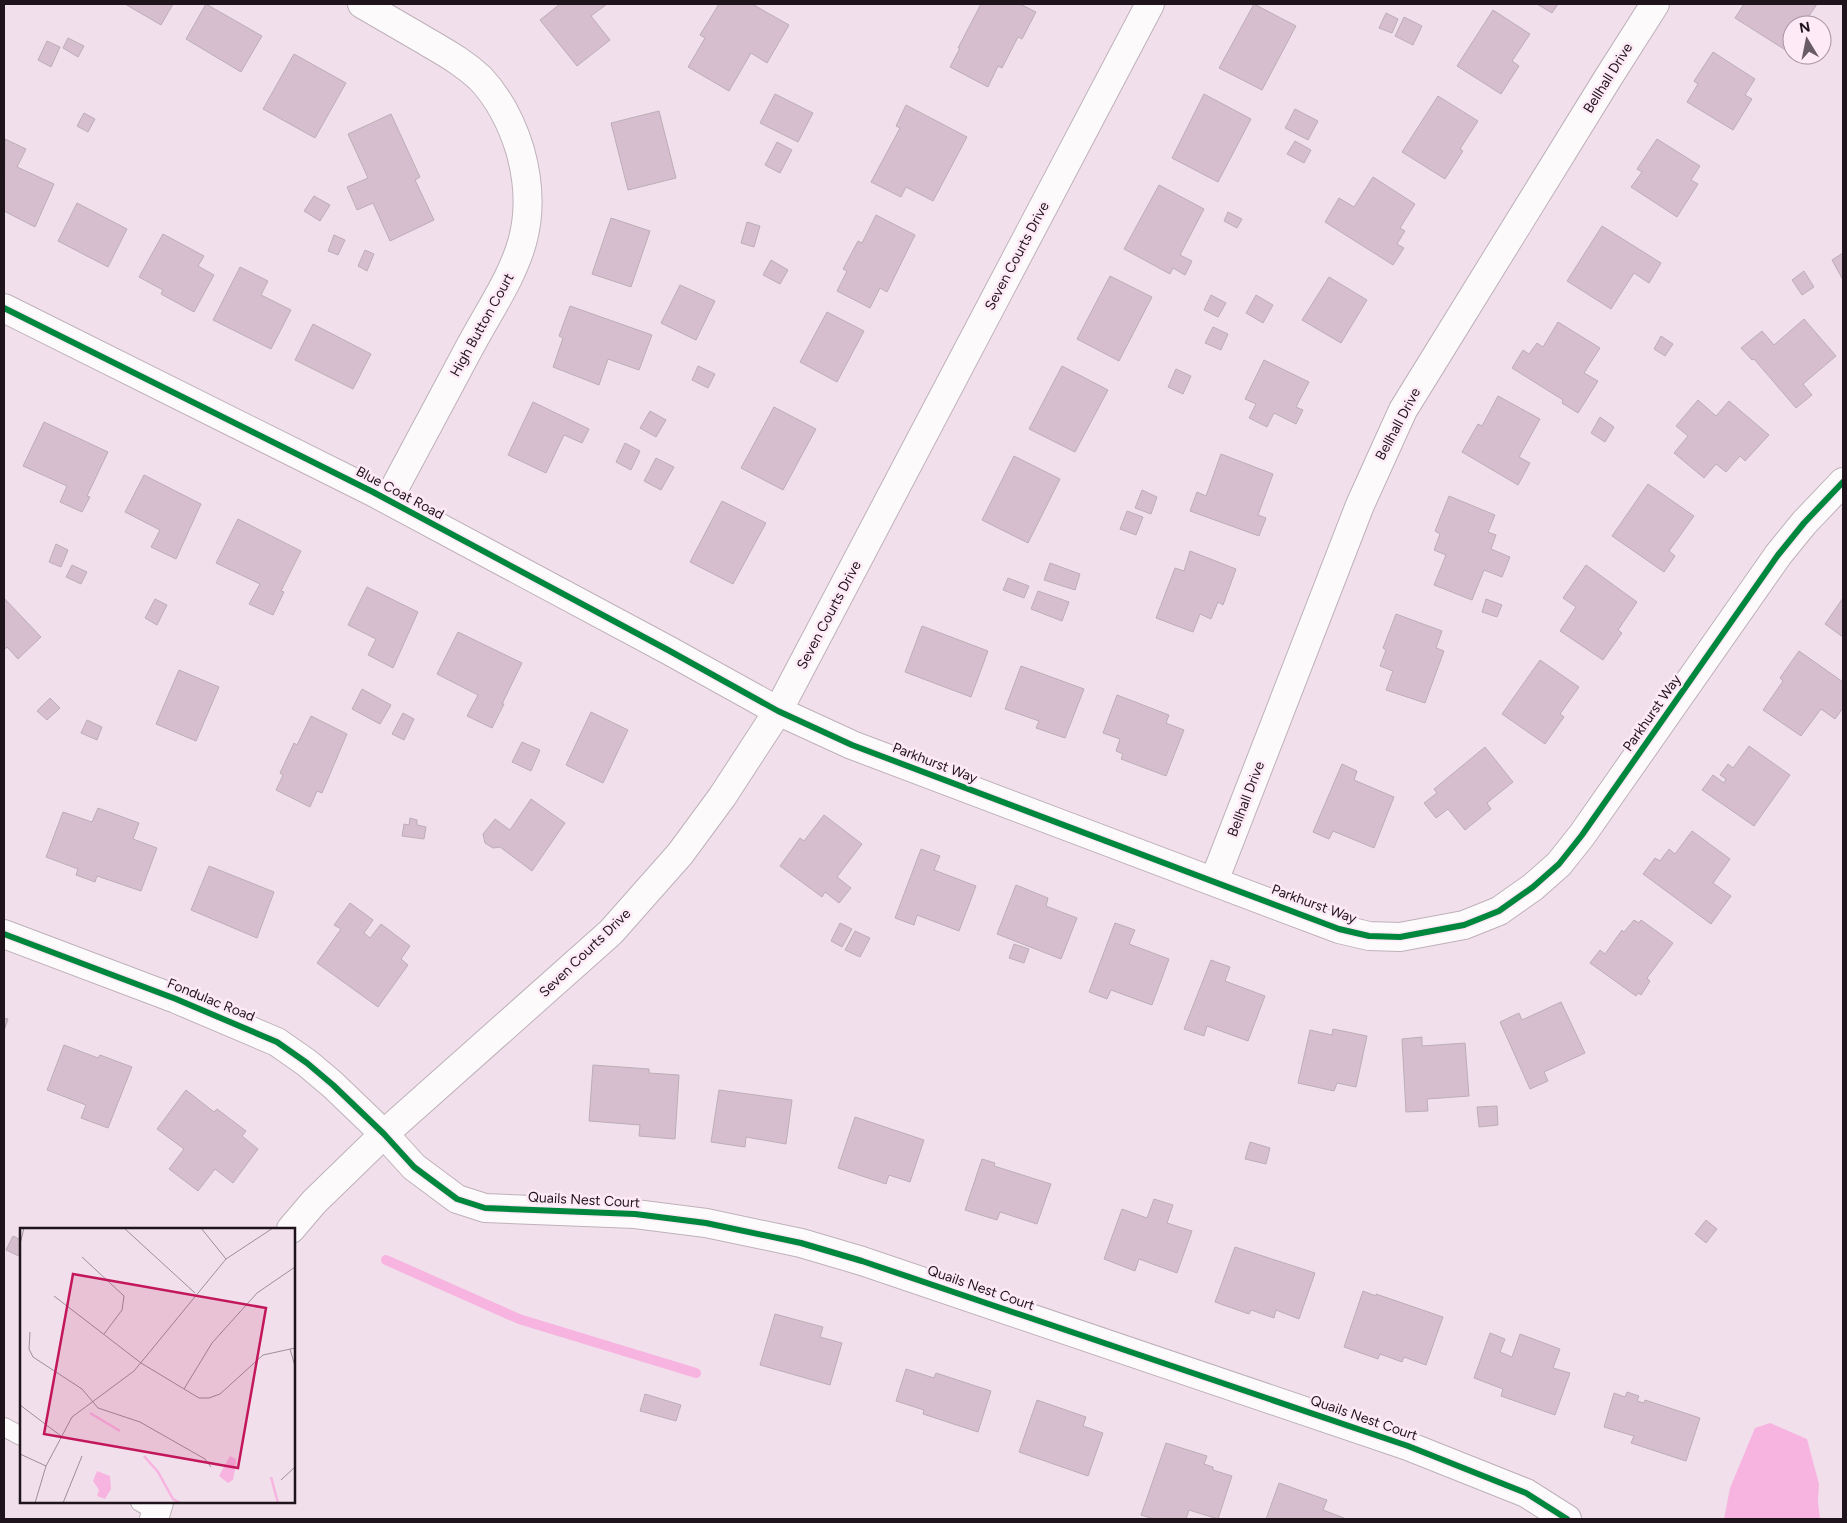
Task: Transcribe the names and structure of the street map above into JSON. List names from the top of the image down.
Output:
{
  "streets": {
    "street": [
      "Bellhall Drive",
      "Seven Courts Drive",
      "High Button Court",
      "Blue Coat Road",
      "Parkhurst Way",
      "Fondulac Road",
      "Quails Nest Court"
    ]
  },
  "crossings": [
    ["Bellhall Drive", "Parkhurst Way"],
    ["Seven Courts Drive", "Blue Coat Road"],
    ["Seven Courts Drive", "Parkhurst Way"],
    ["Seven Courts Drive", "Fondulac Road"],
    ["Seven Courts Drive", "Quails Nest Court"],
    ["High Button Court", "Blue Coat Road"],
    ["Blue Coat Road", "Parkhurst Way"],
    ["Fondulac Road", "Quails Nest Court"]
  ],
  "north": "top"
}
